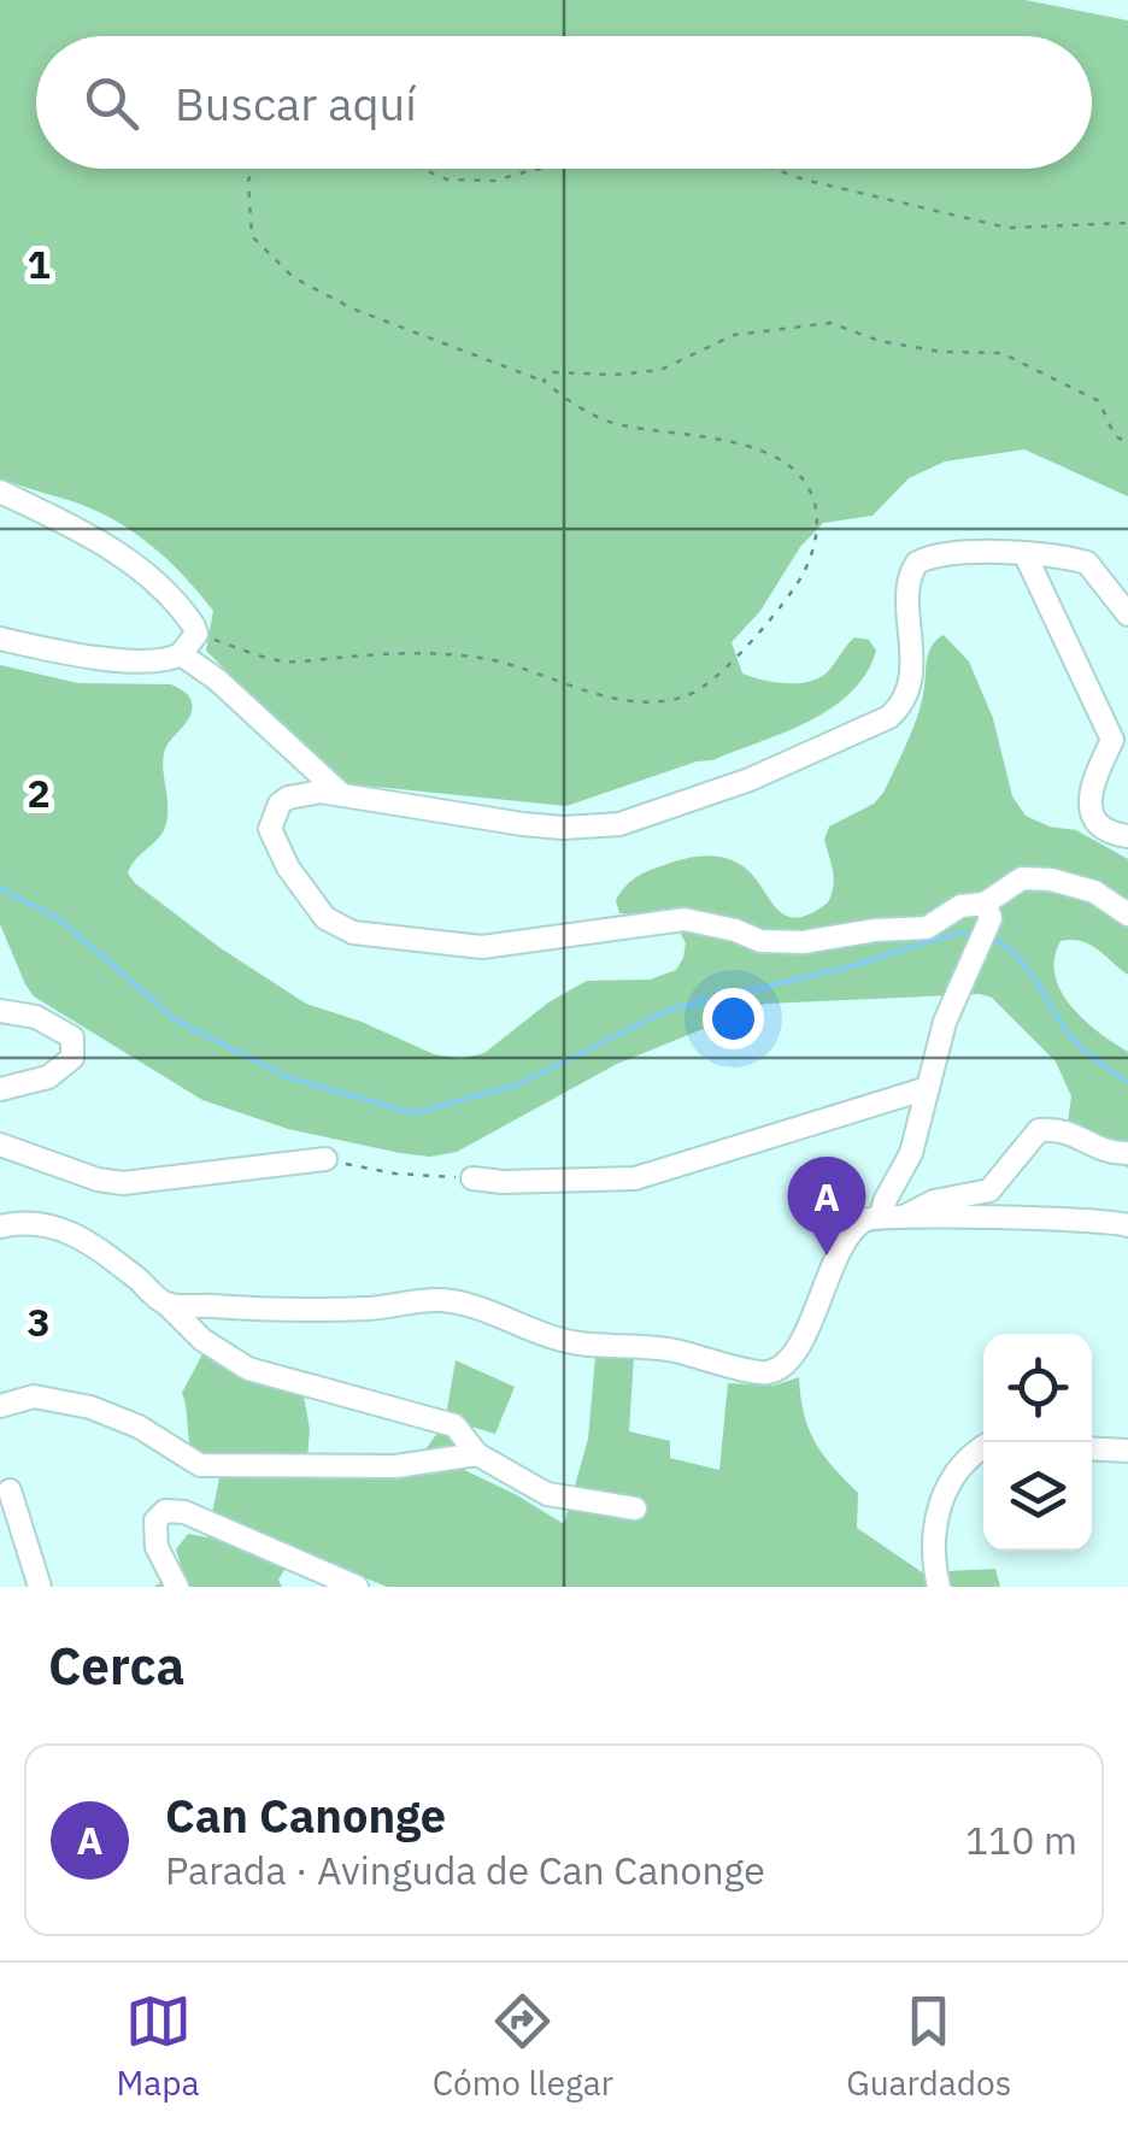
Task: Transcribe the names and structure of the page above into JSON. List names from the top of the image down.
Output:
{
  "page": {
    "search": "Buscar aquí",
    "pins": "A",
    "heading": "Cerca",
    "list": [
      {
        "mark": "A",
        "name": "Can Canonge",
        "note": "Parada · Avinguda de Can Canonge",
        "value": "110 m"
      }
    ],
    "nav": ["Mapa", "Cómo llegar", "Guardados"]
  },
  "grid": {
    "rows": ["1", "2", "3"]
  }
}
